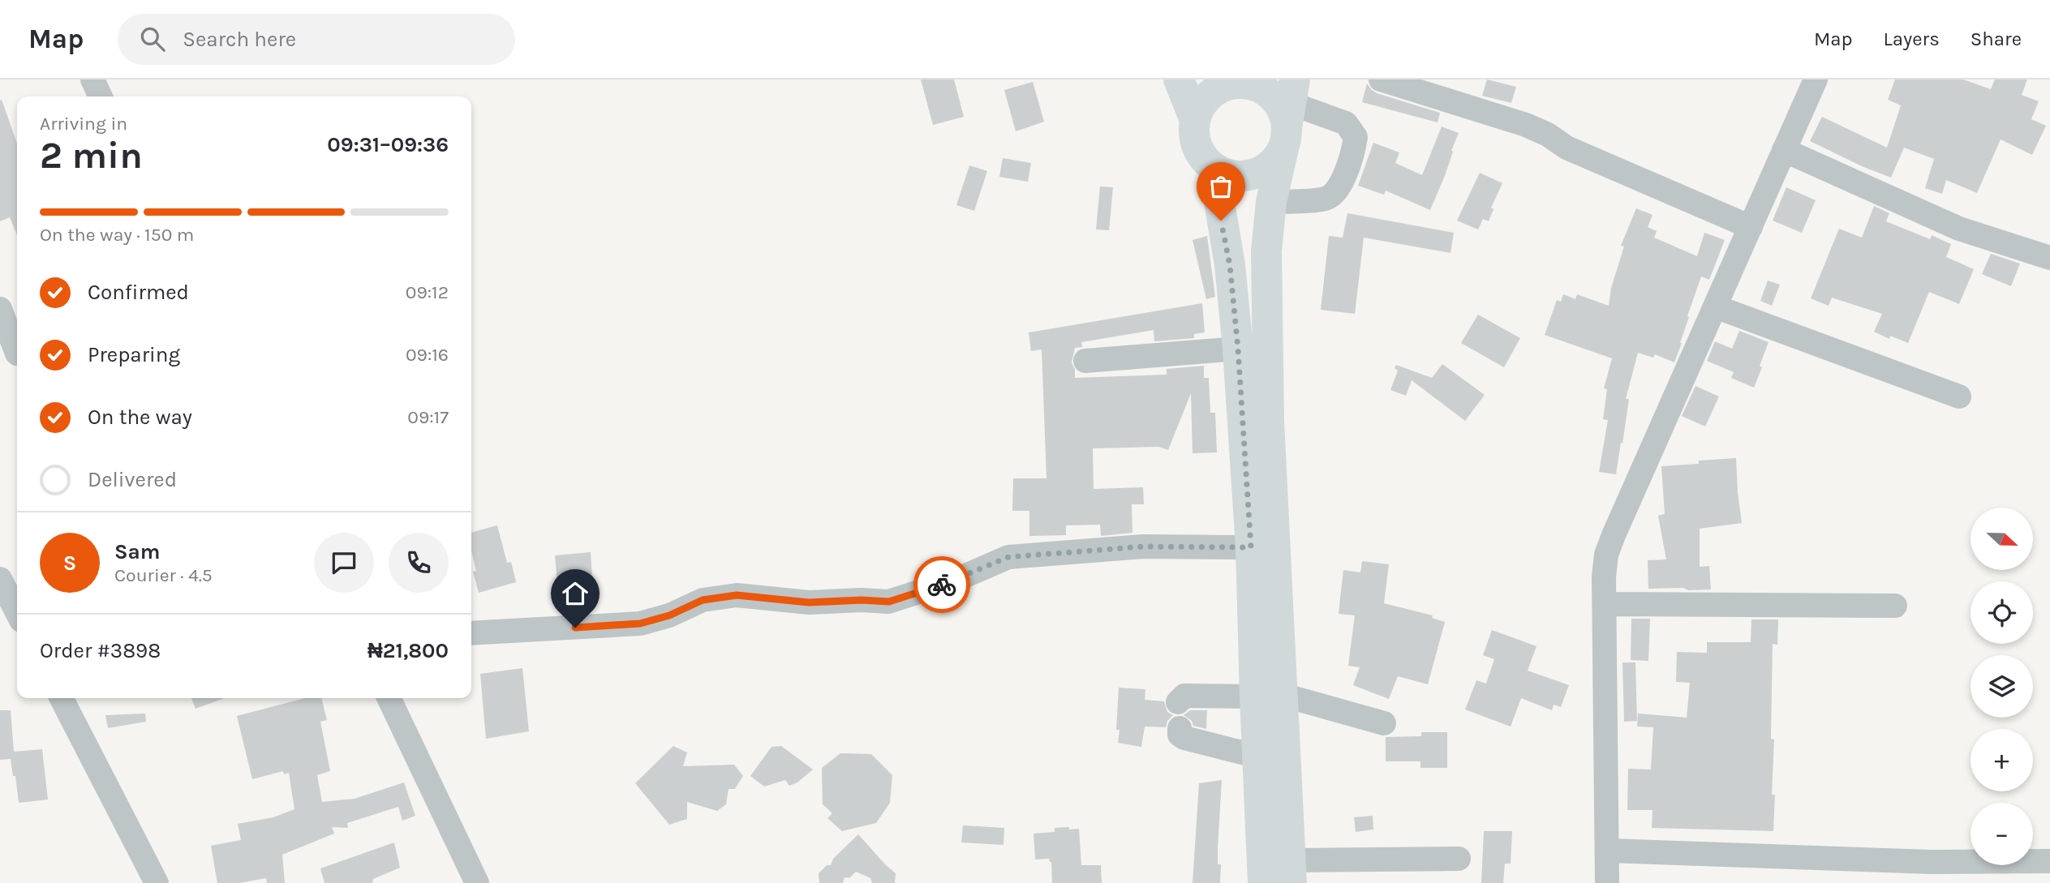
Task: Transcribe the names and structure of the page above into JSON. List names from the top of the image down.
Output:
{
  "north": "right",
  "page": {
    "header": "Map",
    "search": "Search here",
    "nav": ["Map", "Layers", "Share"],
    "heading": ["2 min", "Arriving in", "09:31–09:36"],
    "panel": [
      "Sam",
      "Courier · 4.5",
      "Order #3898",
      "₦21,800"
    ],
    "bar": "On the way · 150 m",
    "list": [
      ["Confirmed", "09:12"],
      ["Preparing", "09:16"],
      ["On the way", "09:17"],
      "Delivered"
    ],
    "map_buttons": ["+", "−"],
    "round": "S"
  }
}
